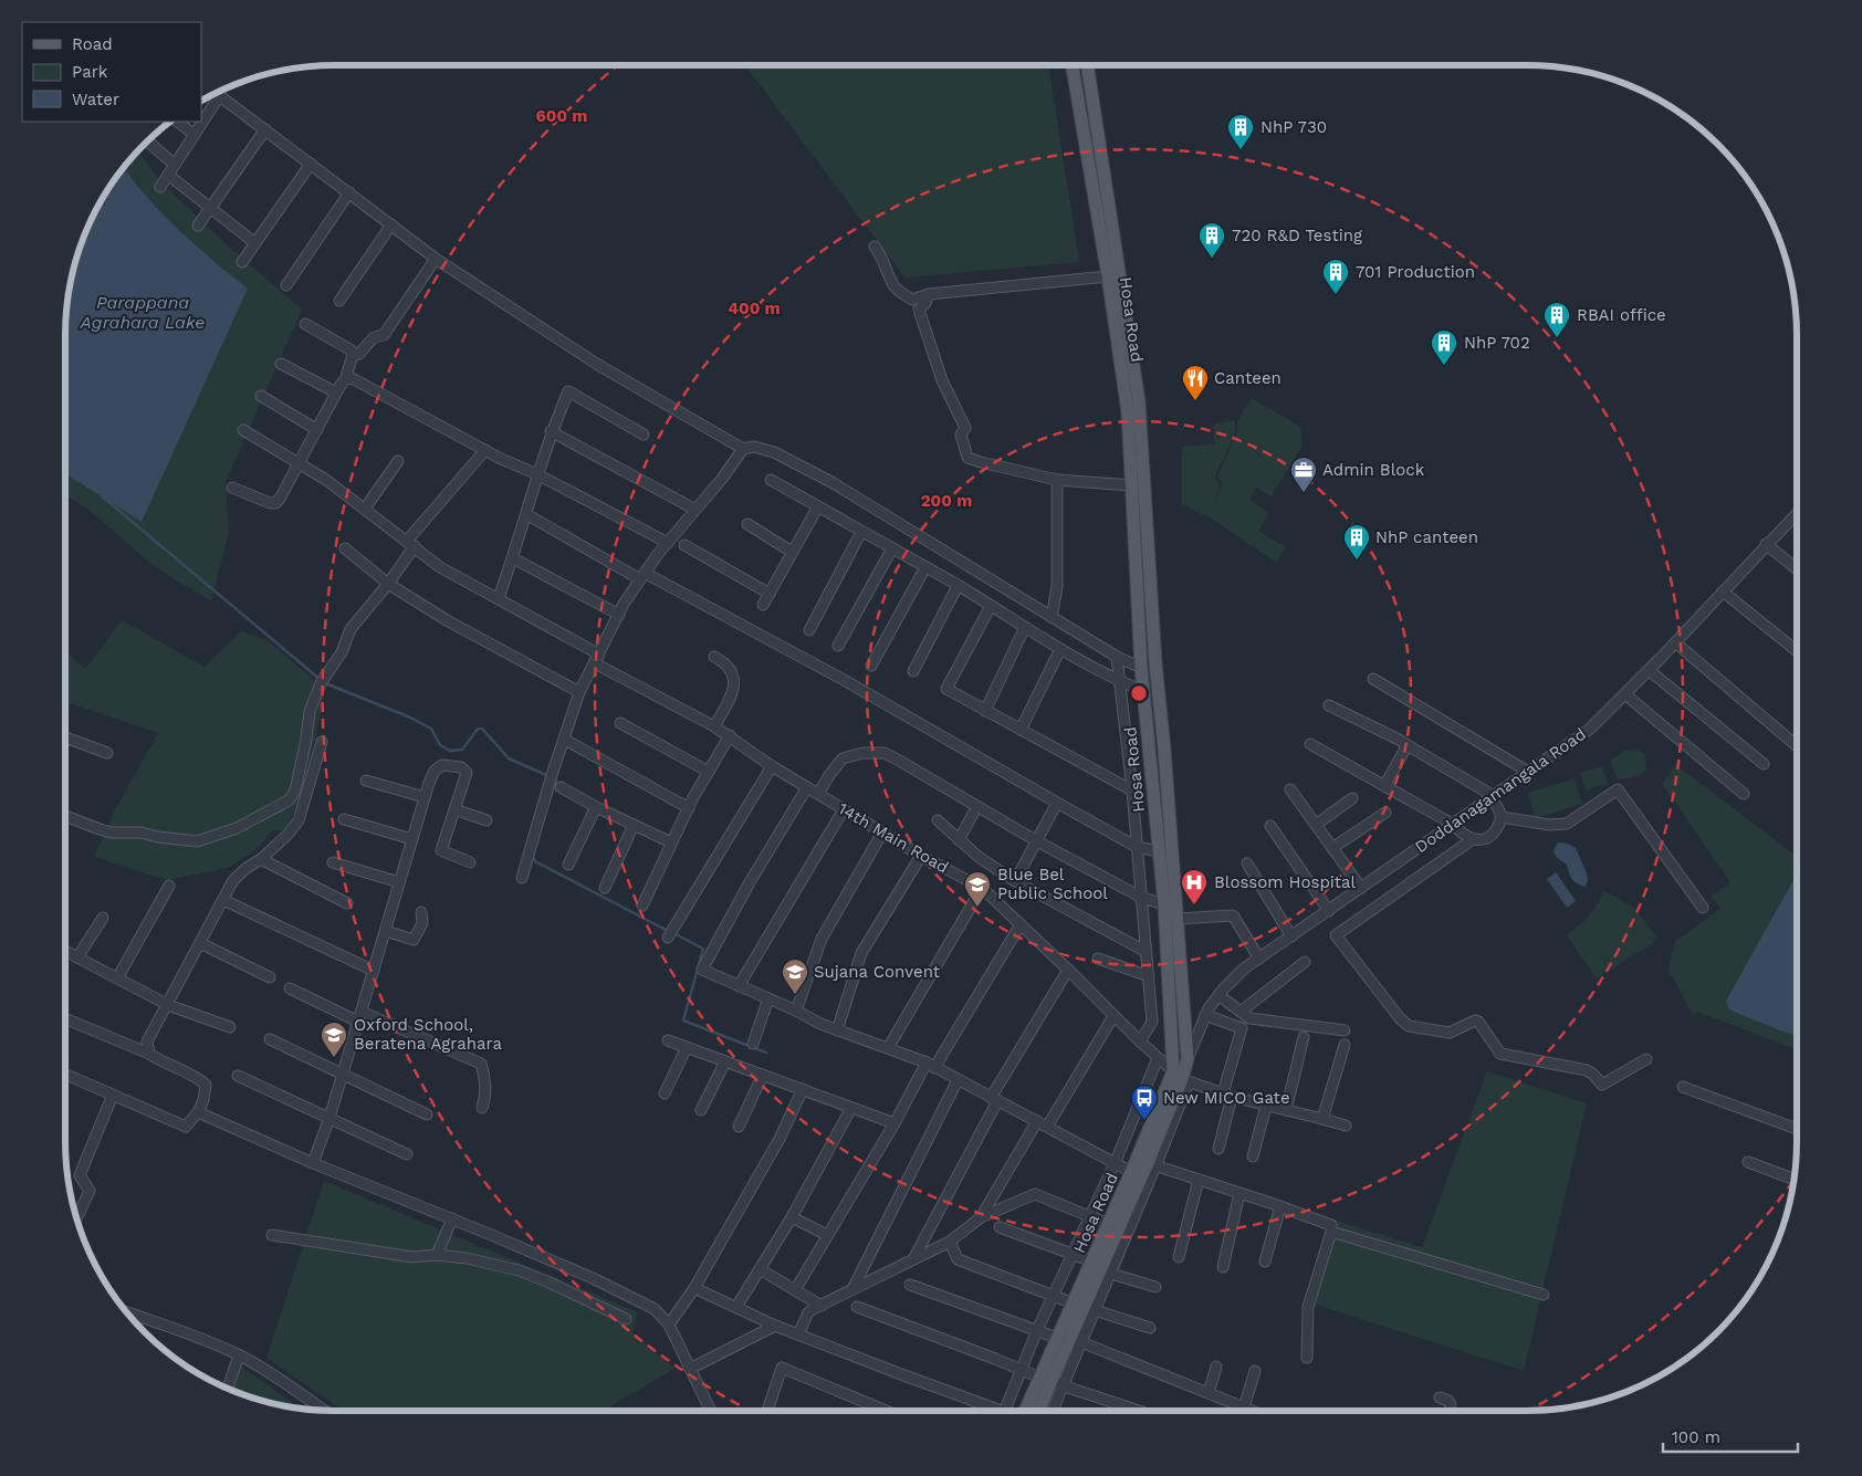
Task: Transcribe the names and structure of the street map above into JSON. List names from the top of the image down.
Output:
{
  "streets": {
    "main road": ["Hosa Road"],
    "street": ["Doddanagamangala Road", "14th Main Road"]
  },
  "crossings": [
    ["Hosa Road", "Doddanagamangala Road"],
    ["Hosa Road", "14th Main Road"]
  ],
  "water": ["Parappana Agrahara Lake"],
  "places": {
    "building": [
      "NhP 730",
      "720 R&D Testing",
      "701 Production",
      "RBAI office",
      "NhP 702",
      "NhP canteen"
    ],
    "restaurant": ["Canteen"],
    "office": ["Admin Block"],
    "hospital": ["Blossom Hospital"],
    "school or university": ["Blue Bel Public School", "Sujana Convent", "Oxford School, Beratena Agrahara"],
    "bus stop": ["New MICO Gate"]
  },
  "legend": ["Road", "Park", "Water"],
  "scale_bar": "100 m",
  "rings": ["600 m", "400 m", "200 m"]
}
